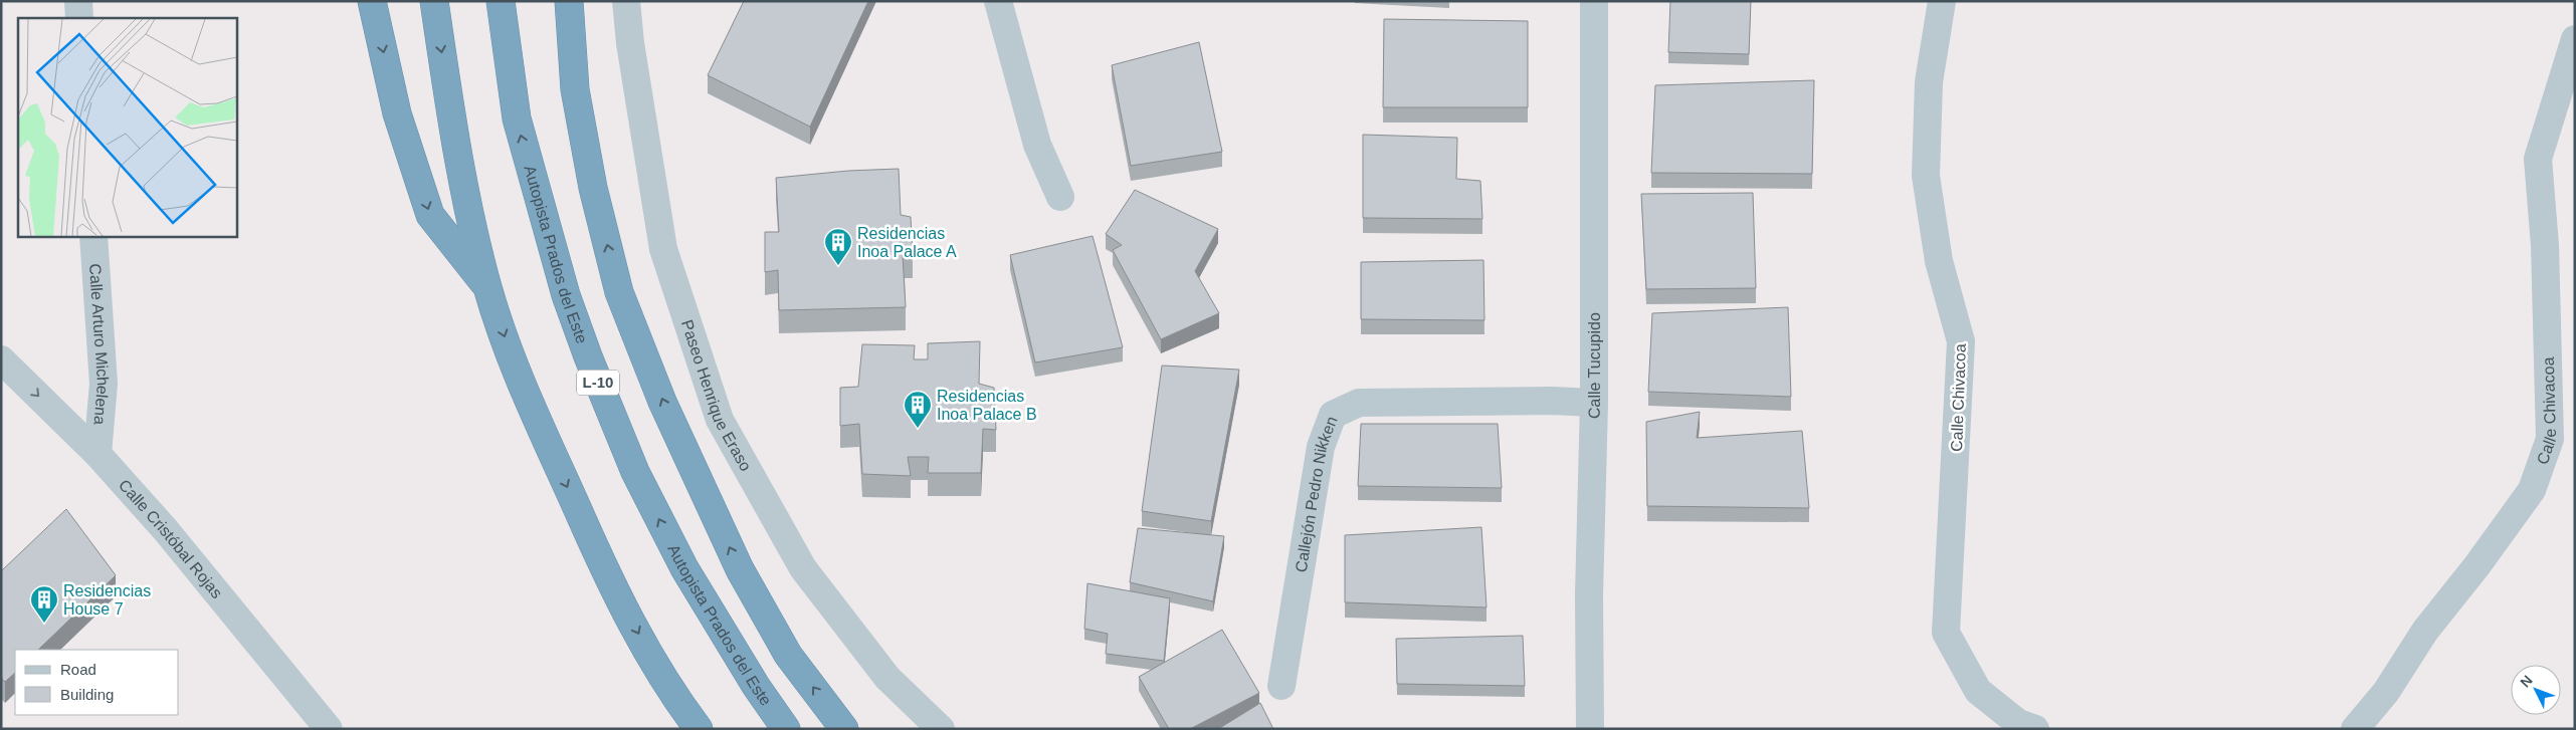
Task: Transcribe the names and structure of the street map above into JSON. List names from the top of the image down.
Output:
{
  "streets": {
    "highway": ["Autopista Prados del Este", "L-10"],
    "street": [
      "Calle Arturo Michelena",
      "Calle Tucupido",
      "Paseo Henrique Eraso",
      "Calle Chivacoa",
      "Callejón Pedro Nikken",
      "Calle Cristóbal Rojas"
    ]
  },
  "crossings": [
    ["Calle Arturo Michelena", "Calle Cristóbal Rojas"],
    ["Calle Tucupido", "Callejón Pedro Nikken"]
  ],
  "places": {
    "building": ["Residencias Inoa Palace A", "Residencias Inoa Palace B", "Residencias House 7"]
  },
  "legend": ["Road", "Building"],
  "north": "top left"
}
